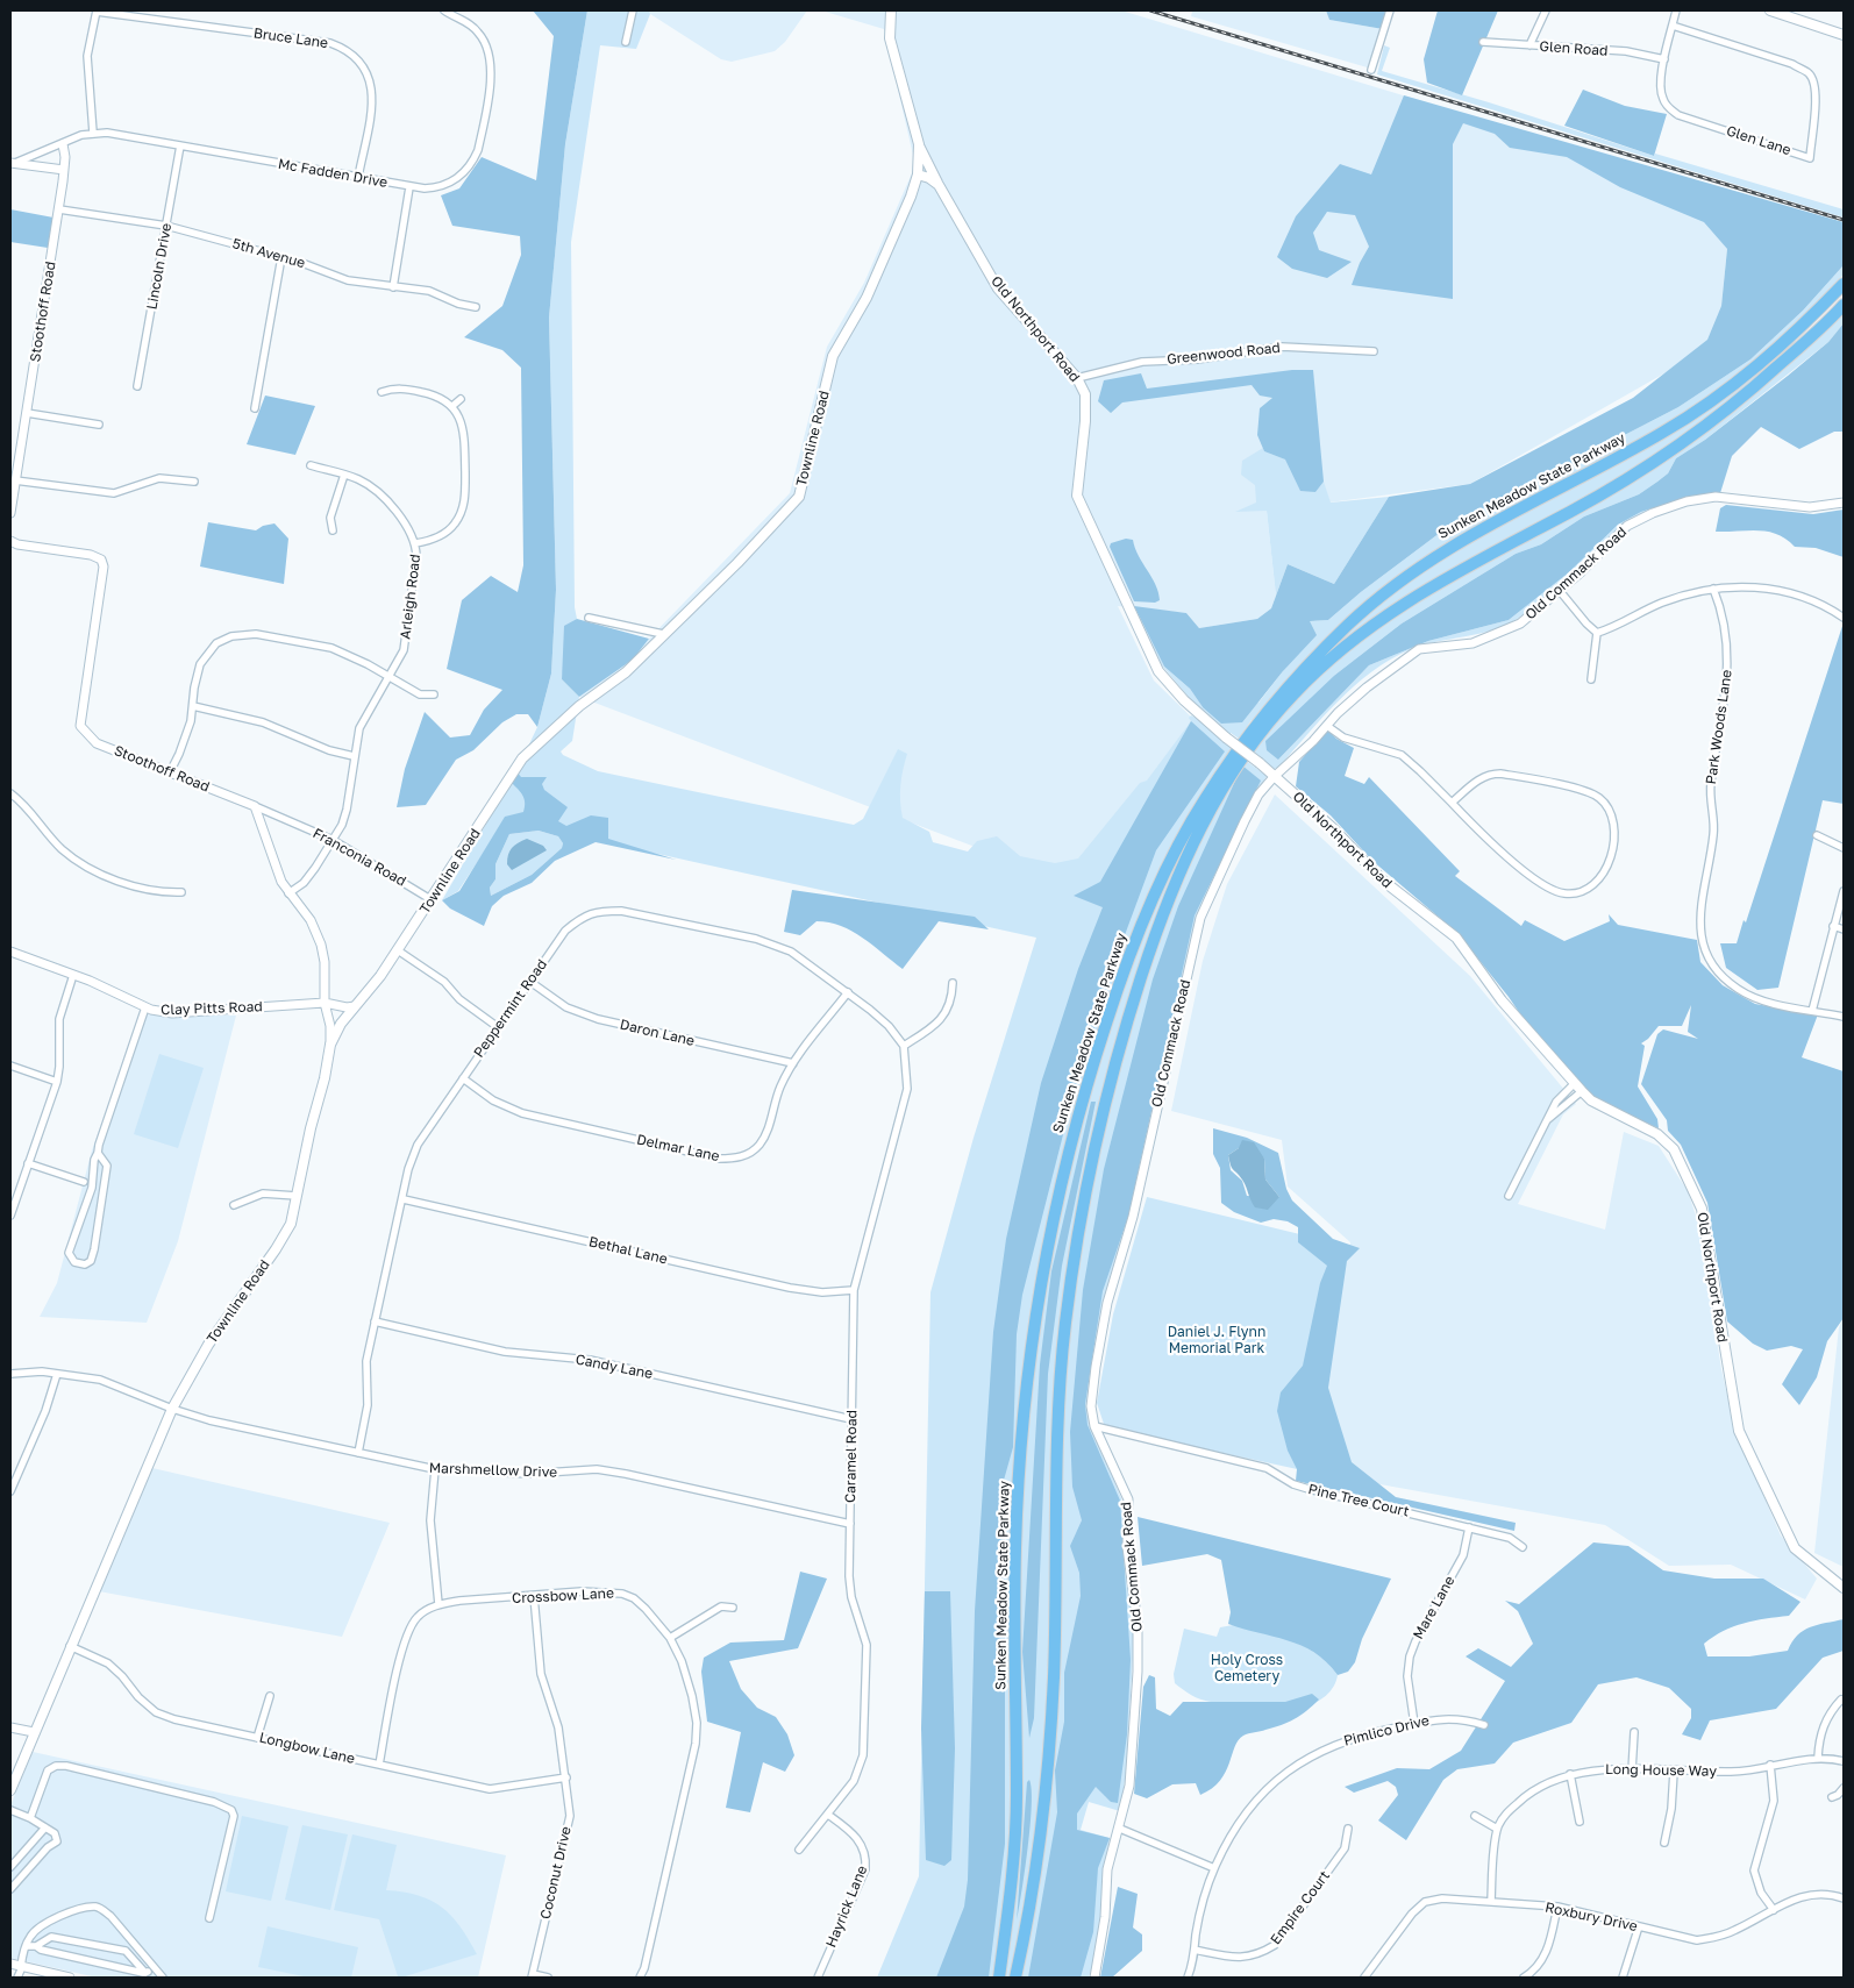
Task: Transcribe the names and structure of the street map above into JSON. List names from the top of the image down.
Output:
{
  "streets": {
    "highway": ["Sunken Meadow State Parkway"],
    "main road": ["Old Northport Road", "Townline Road"],
    "street": [
      "Bruce Lane",
      "Glen Road",
      "Glen Lane",
      "Mc Fadden Drive",
      "5th Avenue",
      "Lincoln Drive",
      "Stoothoff Road",
      "Greenwood Road",
      "Old Commack Road",
      "Arleigh Road",
      "Park Woods Lane",
      "Franconia Road",
      "Clay Pitts Road",
      "Peppermint Road",
      "Daron Lane",
      "Delmar Lane",
      "Bethal Lane",
      "Candy Lane",
      "Caramel Road",
      "Marshmellow Drive",
      "Pine Tree Court",
      "Crossbow Lane",
      "Mare Lane",
      "Pimlico Drive",
      "Longbow Lane",
      "Long House Way",
      "Coconut Drive",
      "Hayrick Lane",
      "Empire Court",
      "Roxbury Drive"
    ]
  },
  "crossings": [
    ["Bruce Lane", "Mc Fadden Drive"],
    ["Glen Road", "Glen Lane"],
    ["Mc Fadden Drive", "Lincoln Drive"],
    ["Mc Fadden Drive", "Stoothoff Road"],
    ["5th Avenue", "Lincoln Drive"],
    ["5th Avenue", "Stoothoff Road"],
    ["Stoothoff Road", "Franconia Road"],
    ["Old Northport Road", "Greenwood Road"],
    ["Old Northport Road", "Townline Road"],
    ["Old Northport Road", "Old Commack Road"],
    ["Townline Road", "Franconia Road"],
    ["Townline Road", "Clay Pitts Road"],
    ["Townline Road", "Marshmellow Drive"],
    ["Townline Road", "Longbow Lane"],
    ["Old Commack Road", "Pine Tree Court"],
    ["Arleigh Road", "Franconia Road"],
    ["Peppermint Road", "Daron Lane"],
    ["Peppermint Road", "Delmar Lane"],
    ["Peppermint Road", "Bethal Lane"],
    ["Peppermint Road", "Candy Lane"],
    ["Peppermint Road", "Caramel Road"],
    ["Peppermint Road", "Marshmellow Drive"],
    ["Daron Lane", "Delmar Lane"],
    ["Bethal Lane", "Caramel Road"],
    ["Candy Lane", "Caramel Road"],
    ["Caramel Road", "Marshmellow Drive"],
    ["Caramel Road", "Hayrick Lane"],
    ["Pine Tree Court", "Mare Lane"],
    ["Crossbow Lane", "Longbow Lane"],
    ["Crossbow Lane", "Coconut Drive"],
    ["Mare Lane", "Pimlico Drive"],
    ["Pimlico Drive", "Empire Court"],
    ["Longbow Lane", "Coconut Drive"]
  ],
  "parks": ["Daniel J. Flynn Memorial Park", "Holy Cross Cemetery"]
}
